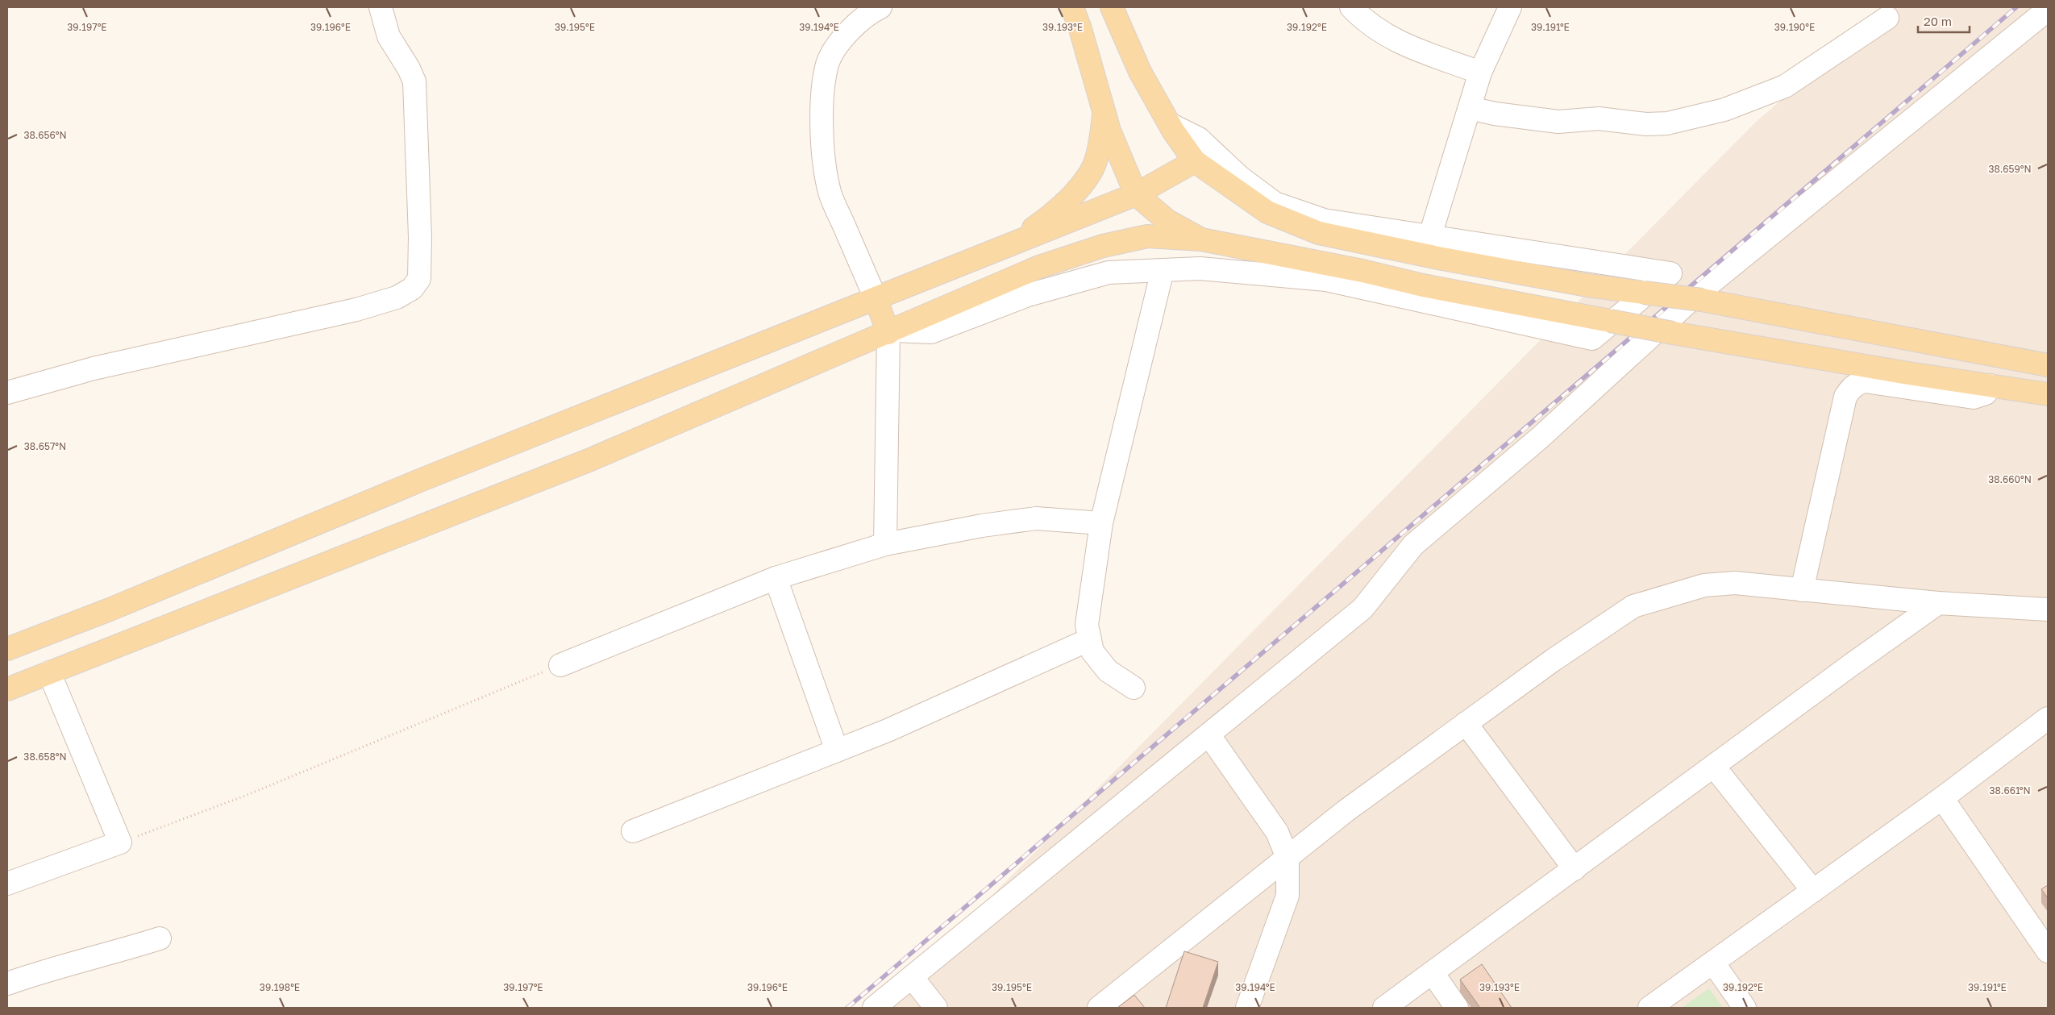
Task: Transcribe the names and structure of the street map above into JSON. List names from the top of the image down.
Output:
{
  "scale_bar": "20 m",
  "coordinates": [
    "39.197°E",
    "39.196°E",
    "39.195°E",
    "39.194°E",
    "39.193°E",
    "39.192°E",
    "39.191°E",
    "39.190°E",
    "38.656°N",
    "38.659°N",
    "38.657°N",
    "38.660°N",
    "38.658°N",
    "38.661°N",
    "39.198°E"
  ]
}
